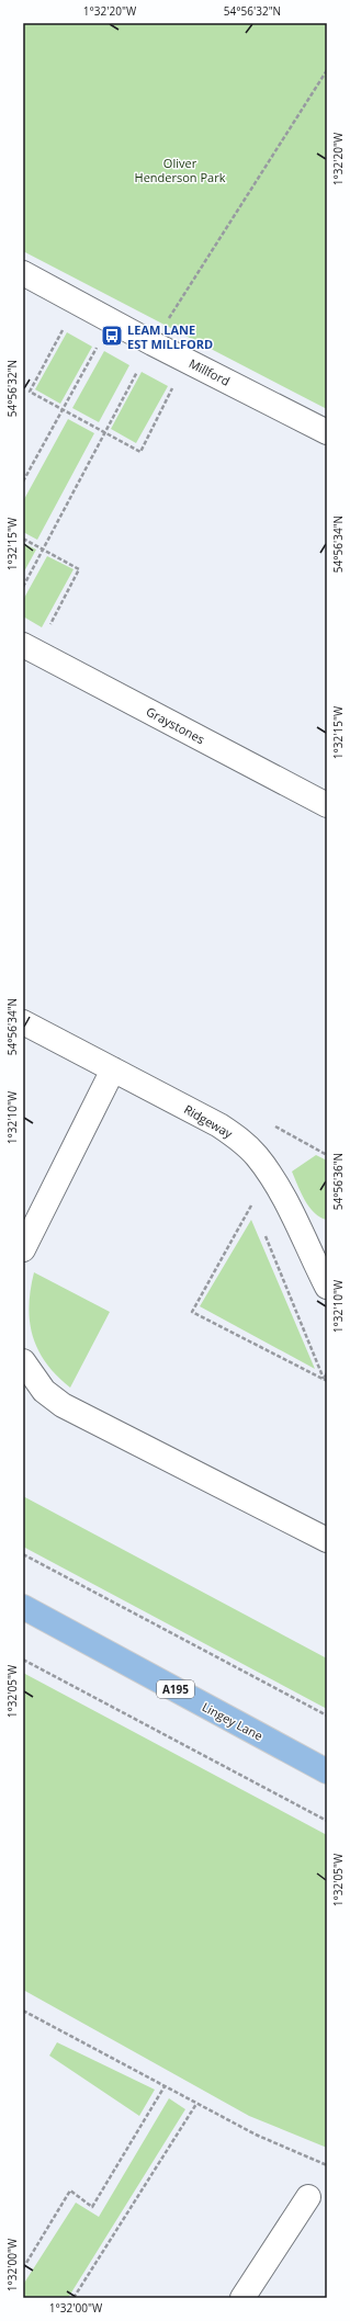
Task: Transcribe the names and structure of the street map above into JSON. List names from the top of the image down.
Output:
{
  "streets": {
    "main road": ["A195", "Lingey Lane"],
    "street": ["Millford", "Graystones", "Ridgeway"]
  },
  "parks": ["Oliver Henderson Park"],
  "places": {
    "bus stop": ["LEAM LANE EST MILLFORD"]
  },
  "coordinates": [
    "1°32'20\"W",
    "54°56'32\"N",
    "54°56'34\"N",
    "1°32'15\"W",
    "1°32'10\"W",
    "54°56'36\"N",
    "1°32'05\"W",
    "1°32'00\"W"
  ]
}
